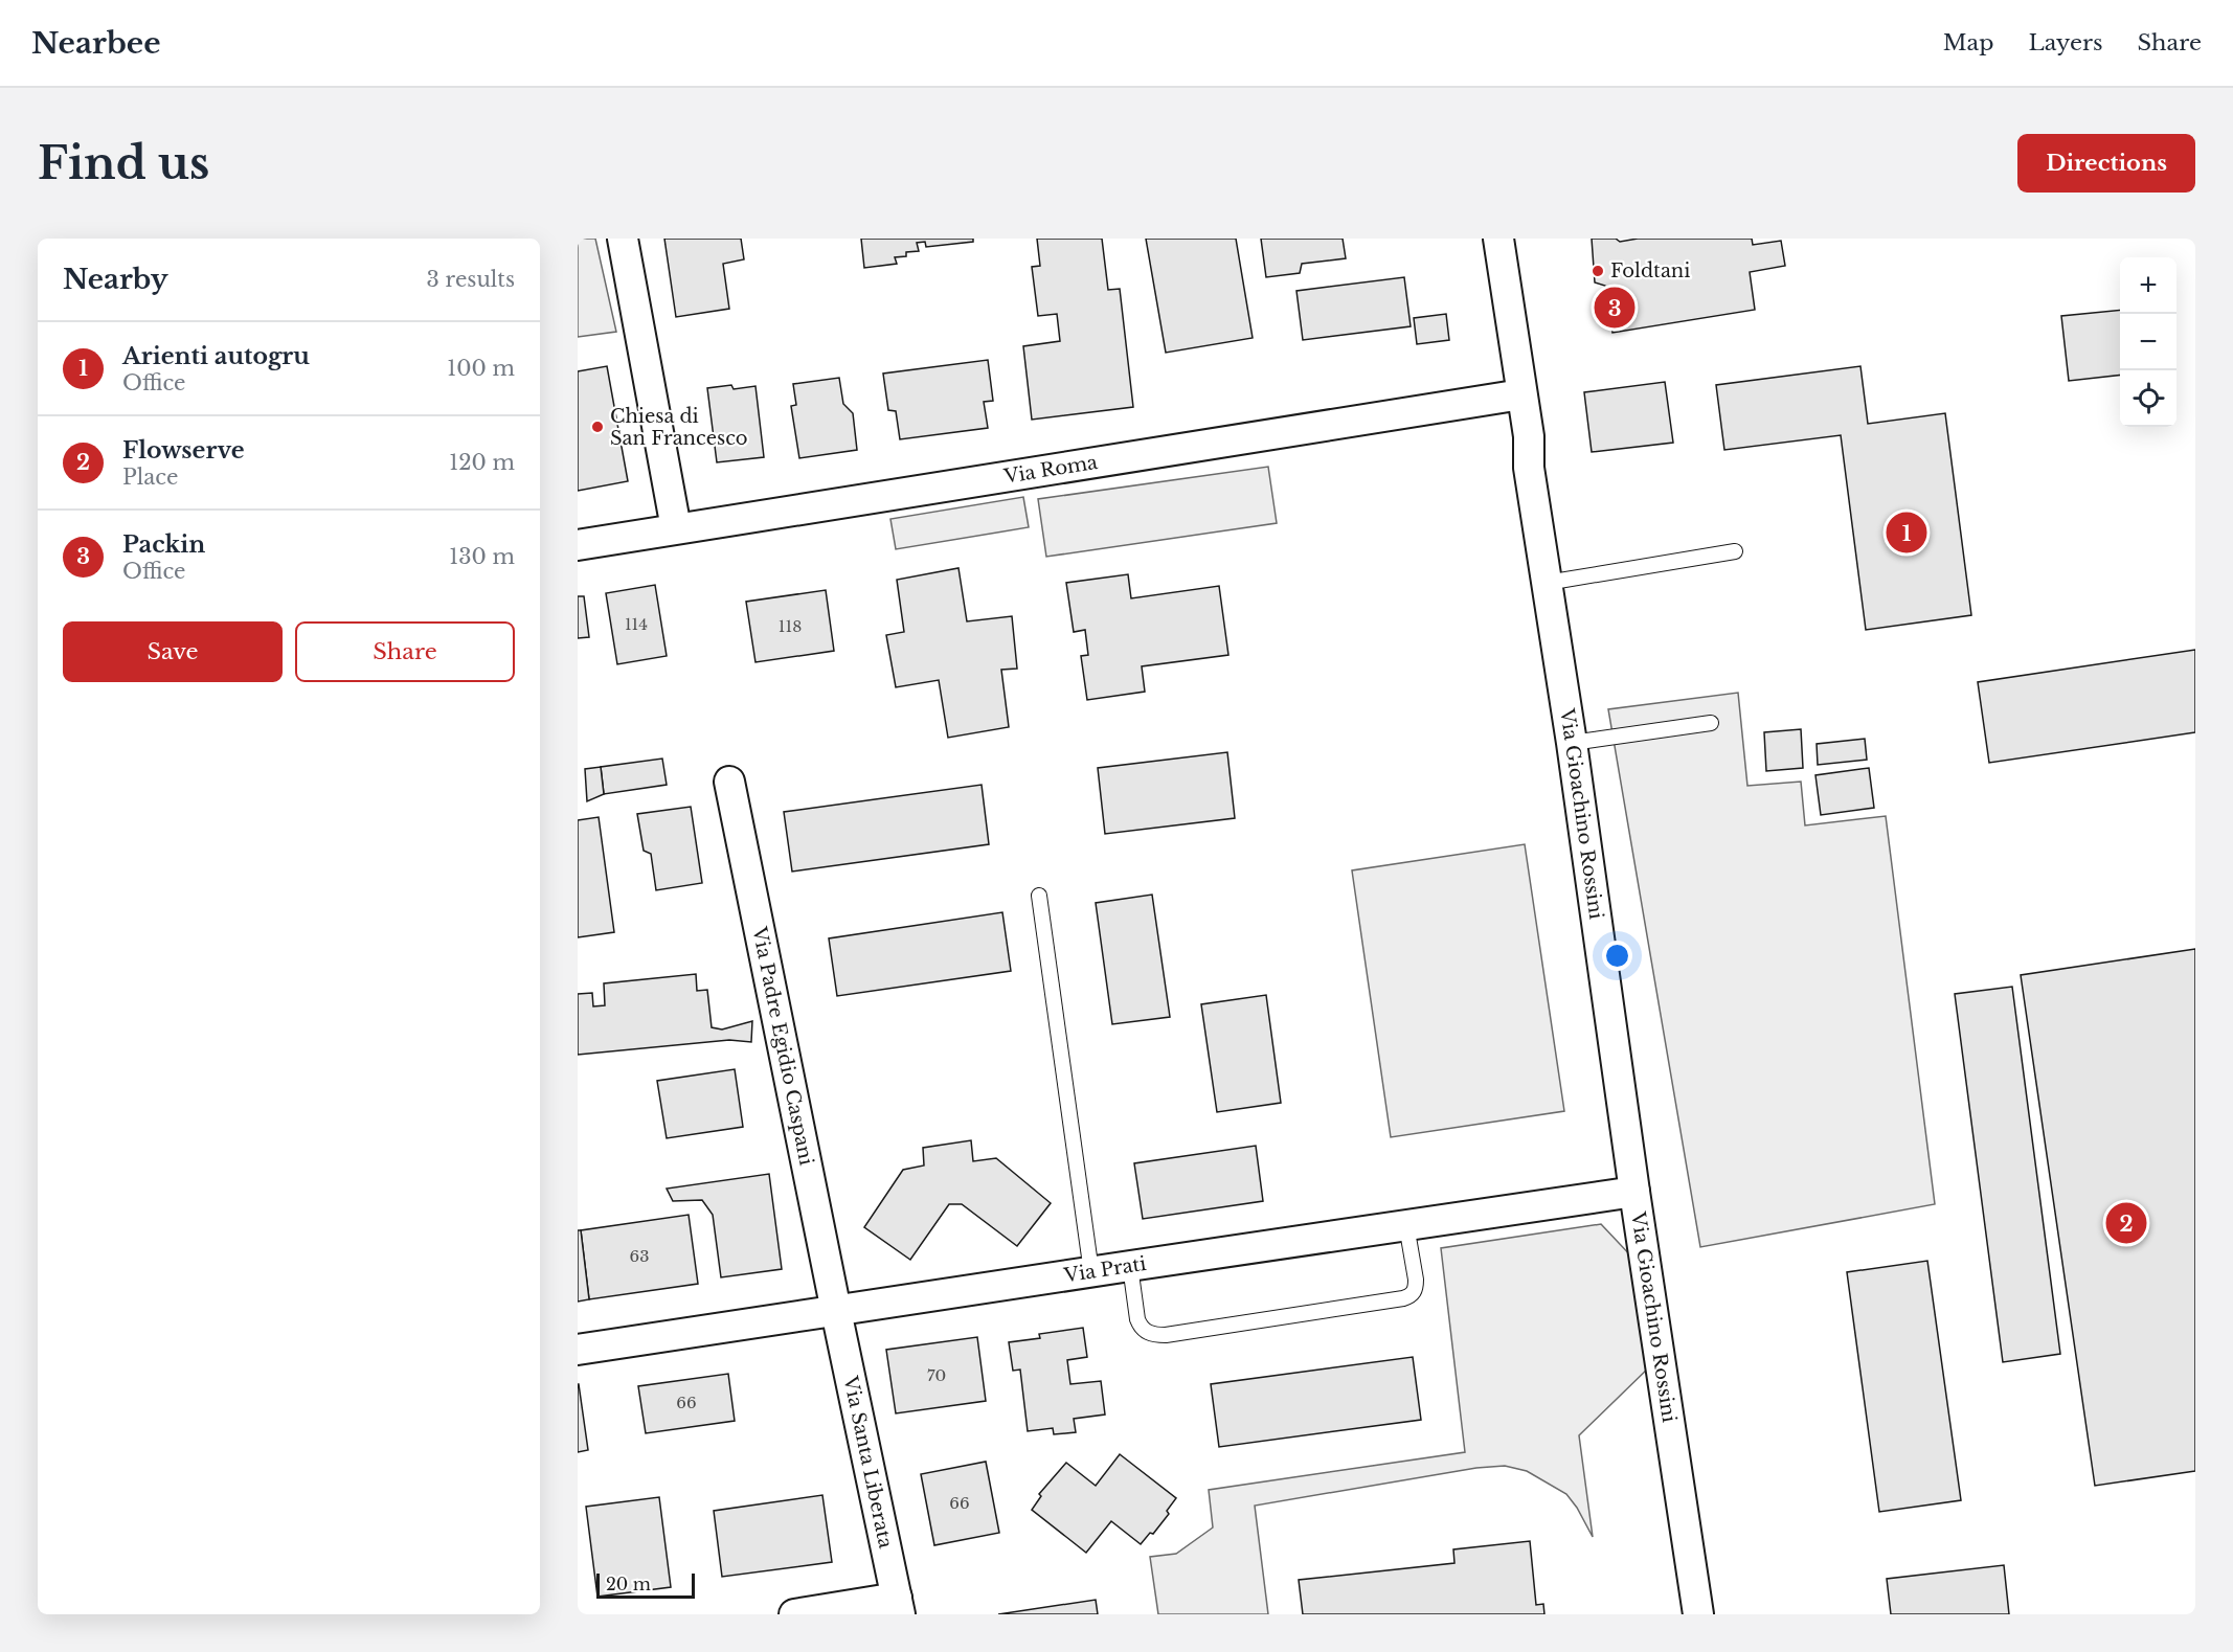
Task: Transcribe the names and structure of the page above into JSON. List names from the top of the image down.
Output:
{
  "streets": {
    "street": [
      "Via Roma",
      "Via Gioachino Rossini",
      "Via Padre Egidio Caspani",
      "Via Prati",
      "Via Santa Liberata"
    ]
  },
  "crossings": [
    ["Via Roma", "Via Gioachino Rossini"],
    ["Via Gioachino Rossini", "Via Prati"],
    ["Via Padre Egidio Caspani", "Via Prati"],
    ["Via Padre Egidio Caspani", "Via Santa Liberata"],
    ["Via Prati", "Via Santa Liberata"]
  ],
  "places": ["Foldtani", "Chiesa di San Francesco"],
  "house_numbers": [
    "114",
    "118",
    "63",
    "70",
    "66",
    "66"
  ],
  "scale_bar": "20 m",
  "page": {
    "header": "Nearbee",
    "nav": ["Map", "Layers", "Share"],
    "buttons": [
      "Directions",
      ["Save", "Share"]
    ],
    "title": "Find us",
    "heading": ["Nearby", "3 results"],
    "map_buttons": ["+", "−"],
    "pins": ["3", "1", "2"],
    "list": [
      {
        "mark": "1",
        "name": "Arienti autogru",
        "note": "Office",
        "value": "100 m"
      },
      {
        "mark": "2",
        "name": "Flowserve",
        "note": "Place",
        "value": "120 m"
      },
      {
        "mark": "3",
        "name": "Packin",
        "note": "Office",
        "value": "130 m"
      }
    ],
    "scale": "20 m"
  }
}
